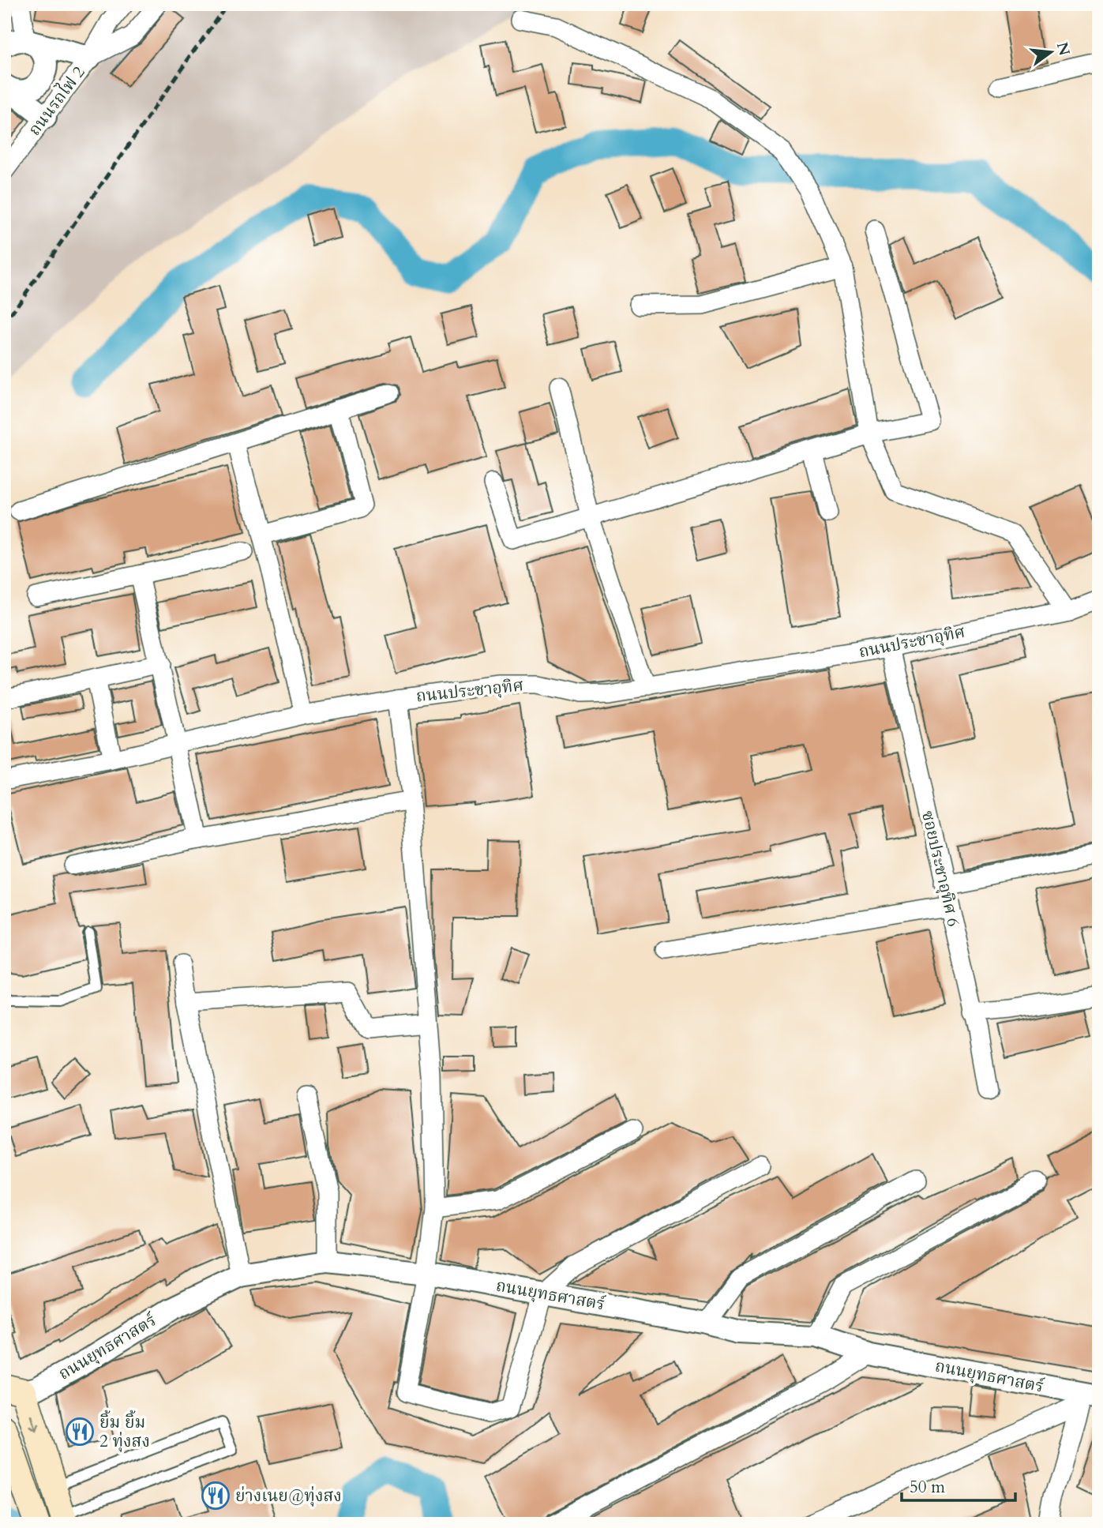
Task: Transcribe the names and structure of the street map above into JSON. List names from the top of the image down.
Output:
{
  "streets": {
    "street": [
      "ถนนรถไฟ 2",
      "ถนนประชาอุทิศ",
      "ซอยประชาอุทิศ 6",
      "ถนนยุทธศาสตร์"
    ]
  },
  "crossings": [
    ["ถนนประชาอุทิศ", "ซอยประชาอุทิศ 6"]
  ],
  "places": {
    "restaurant": ["ยิ้ม ยิ้ม 2 ทุ่งสง", "ย่างเนย@ทุ่งสง"]
  },
  "scale_bar": "50 m",
  "north": "right"
}
